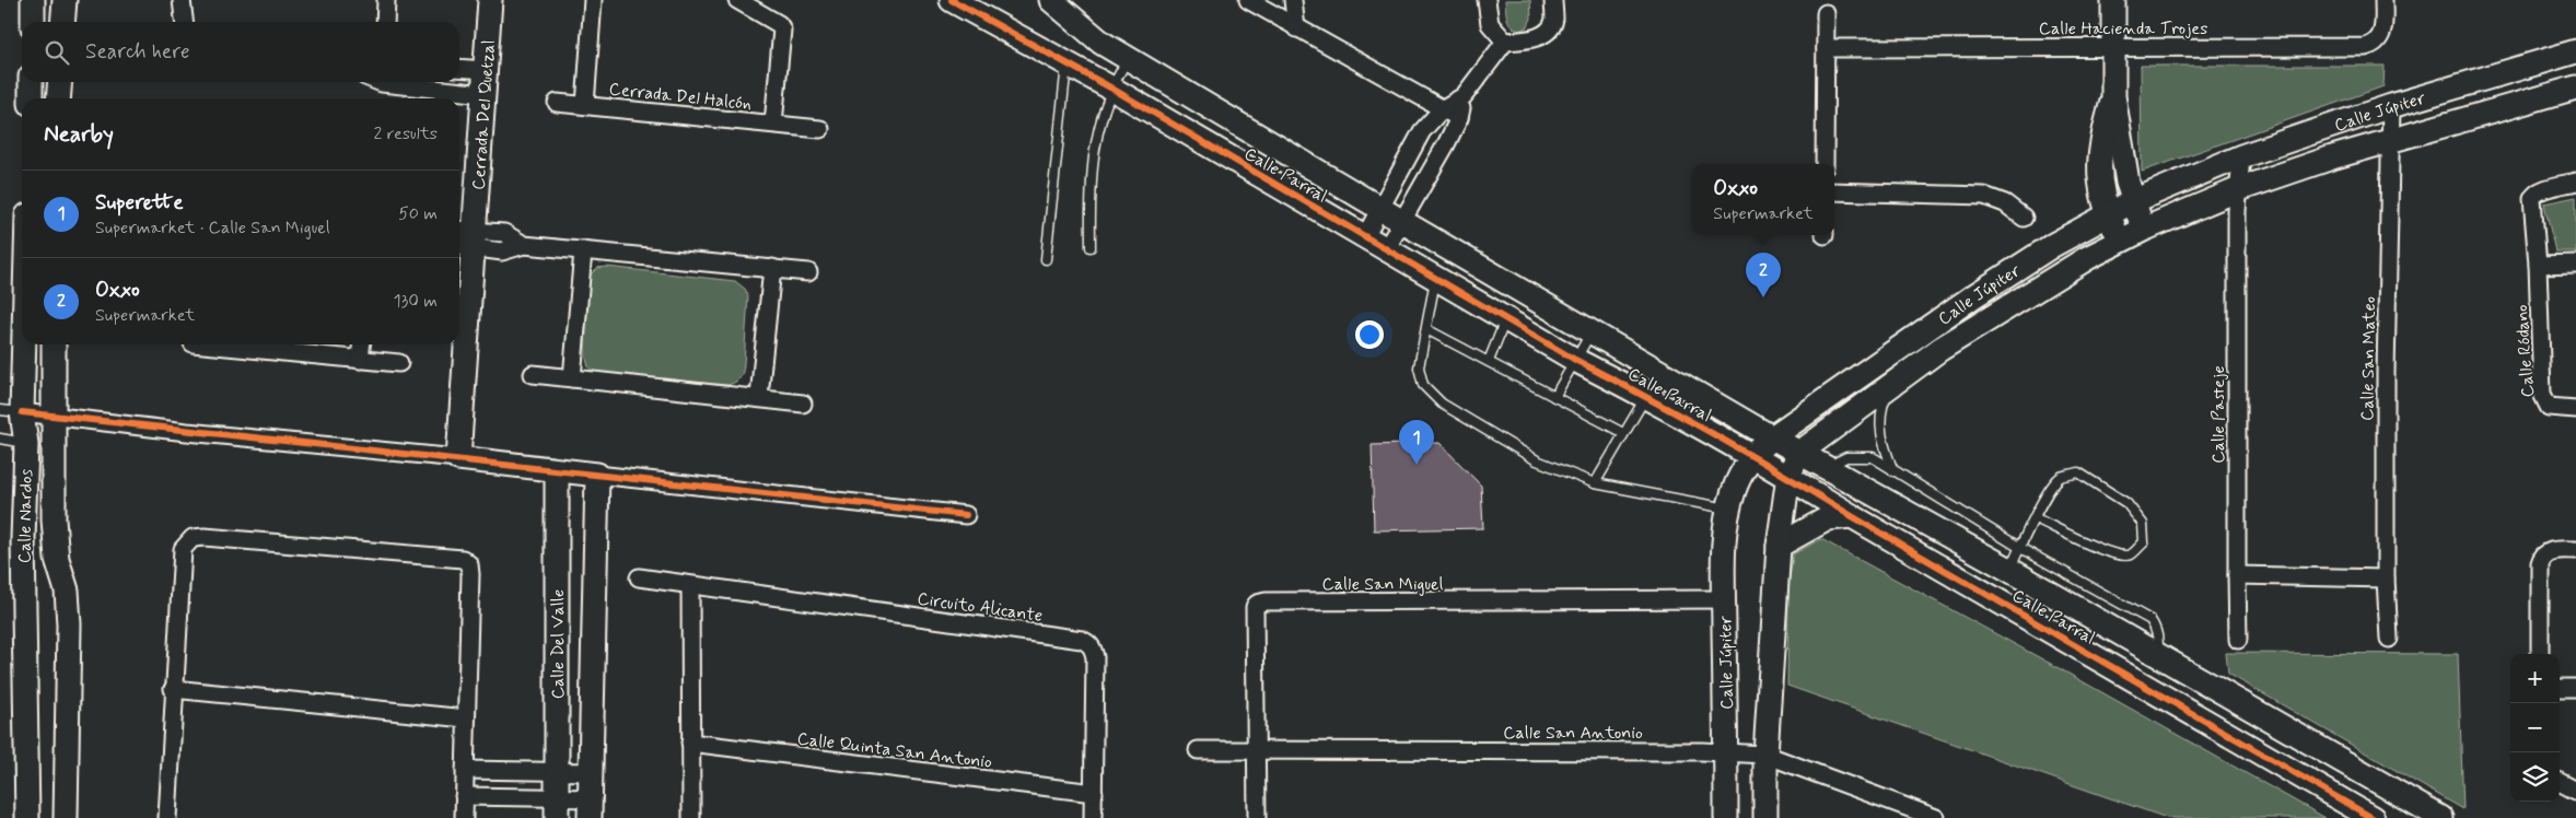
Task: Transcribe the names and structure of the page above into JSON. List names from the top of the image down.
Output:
{
  "streets": {
    "street": [
      "Calle Hacienda Trojes",
      "Cerrada Del Halcón",
      "Calle Júpiter",
      "Cerrada Del Quetzal",
      "Calle Parral",
      "Calle Ródano",
      "Calle San Mateo",
      "Calle Pasteje",
      "Calle Nardos",
      "Calle San Miguel",
      "Circuito Alicante",
      "Calle Del Valle",
      "Calle San Antonio",
      "Calle Quinta San Antonio"
    ]
  },
  "crossings": [
    ["Calle Júpiter", "Calle Parral"],
    ["Calle Júpiter", "Calle San Mateo"],
    ["Calle Júpiter", "Calle Pasteje"],
    ["Calle Júpiter", "Calle San Miguel"],
    ["Calle Júpiter", "Calle San Antonio"],
    ["Calle San Miguel", "Calle San Antonio"],
    ["Circuito Alicante", "Calle Quinta San Antonio"]
  ],
  "page": {
    "search": "Search here",
    "heading": ["Nearby", "2 results"],
    "popup": ["Oxxo", "Supermarket"],
    "list": [
      {
        "mark": "1",
        "name": "Superette",
        "note": "Supermarket · Calle San Miguel",
        "value": "50 m"
      },
      {
        "mark": "2",
        "name": "Oxxo",
        "note": "Supermarket",
        "value": "130 m"
      }
    ],
    "pins": ["2", "1"],
    "map_buttons": ["+", "−"]
  }
}
